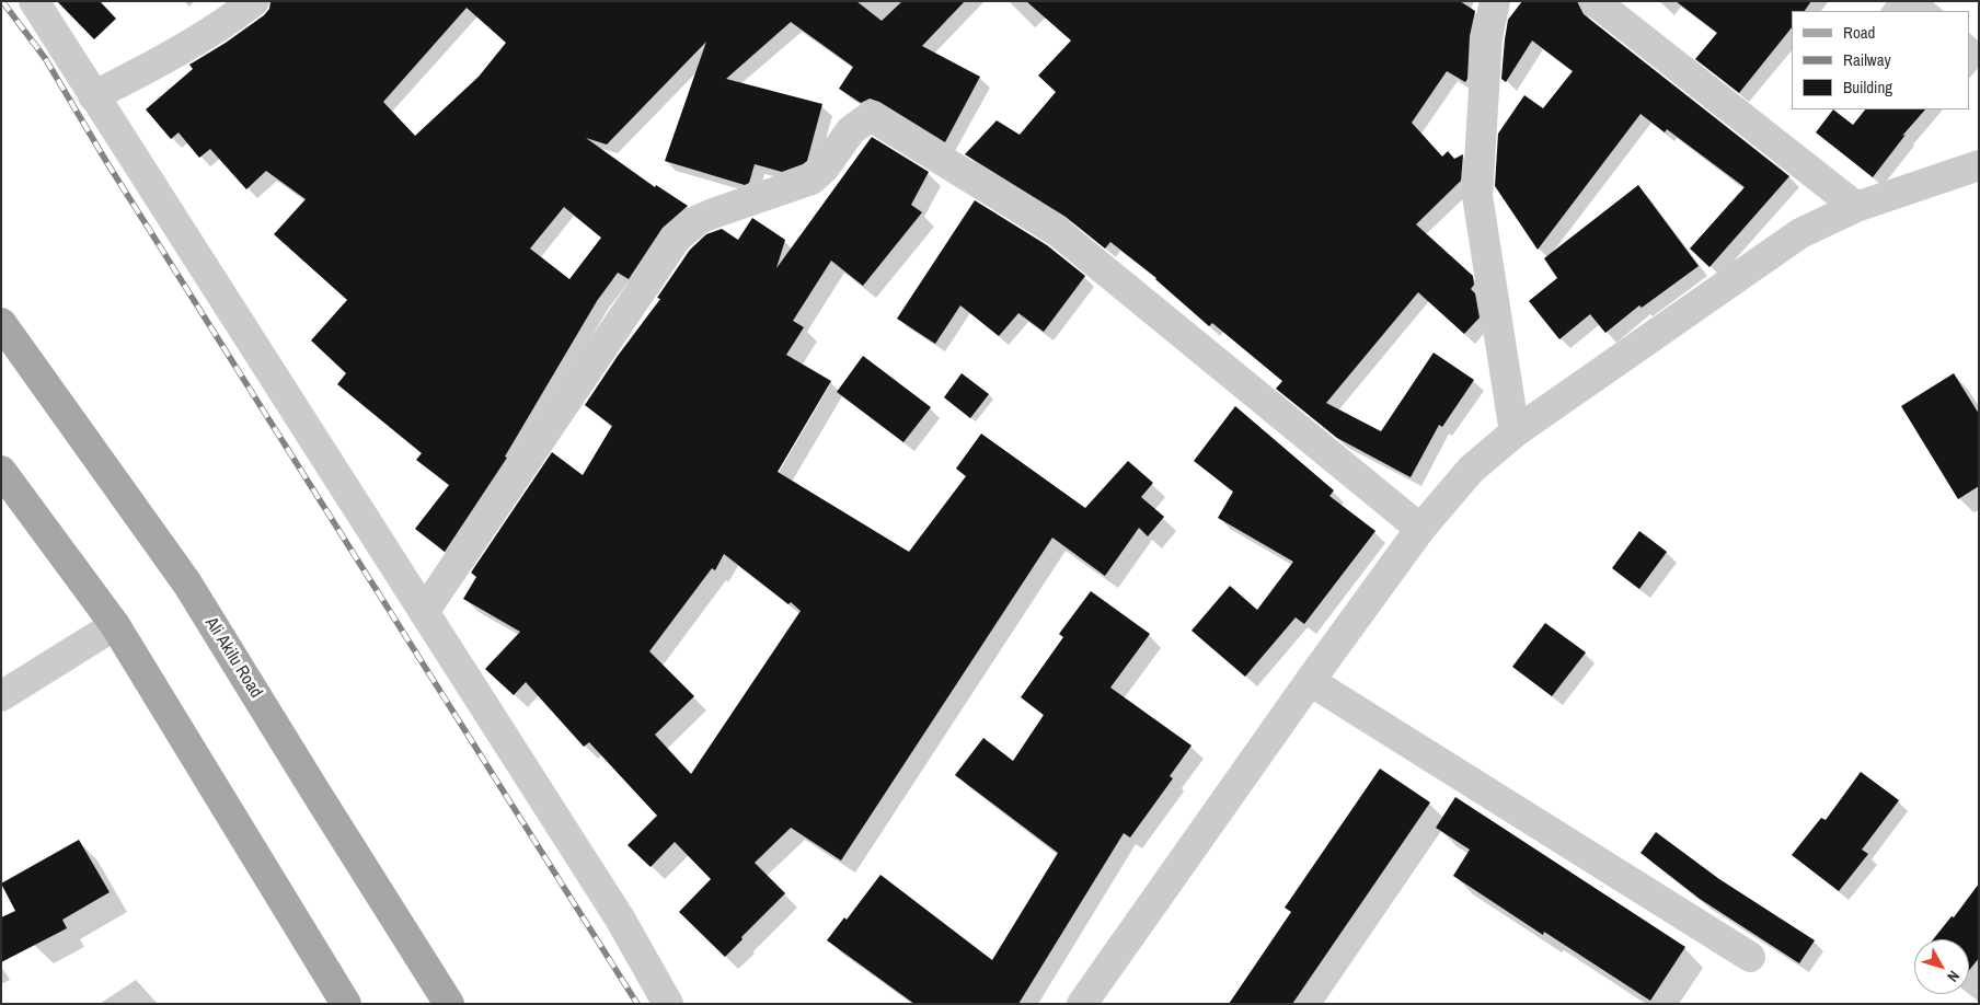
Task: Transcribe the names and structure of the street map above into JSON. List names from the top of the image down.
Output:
{
  "streets": {
    "main road": ["Ali Akilu Road"]
  },
  "legend": ["Road", "Railway", "Building"],
  "north": "bottom right"
}
